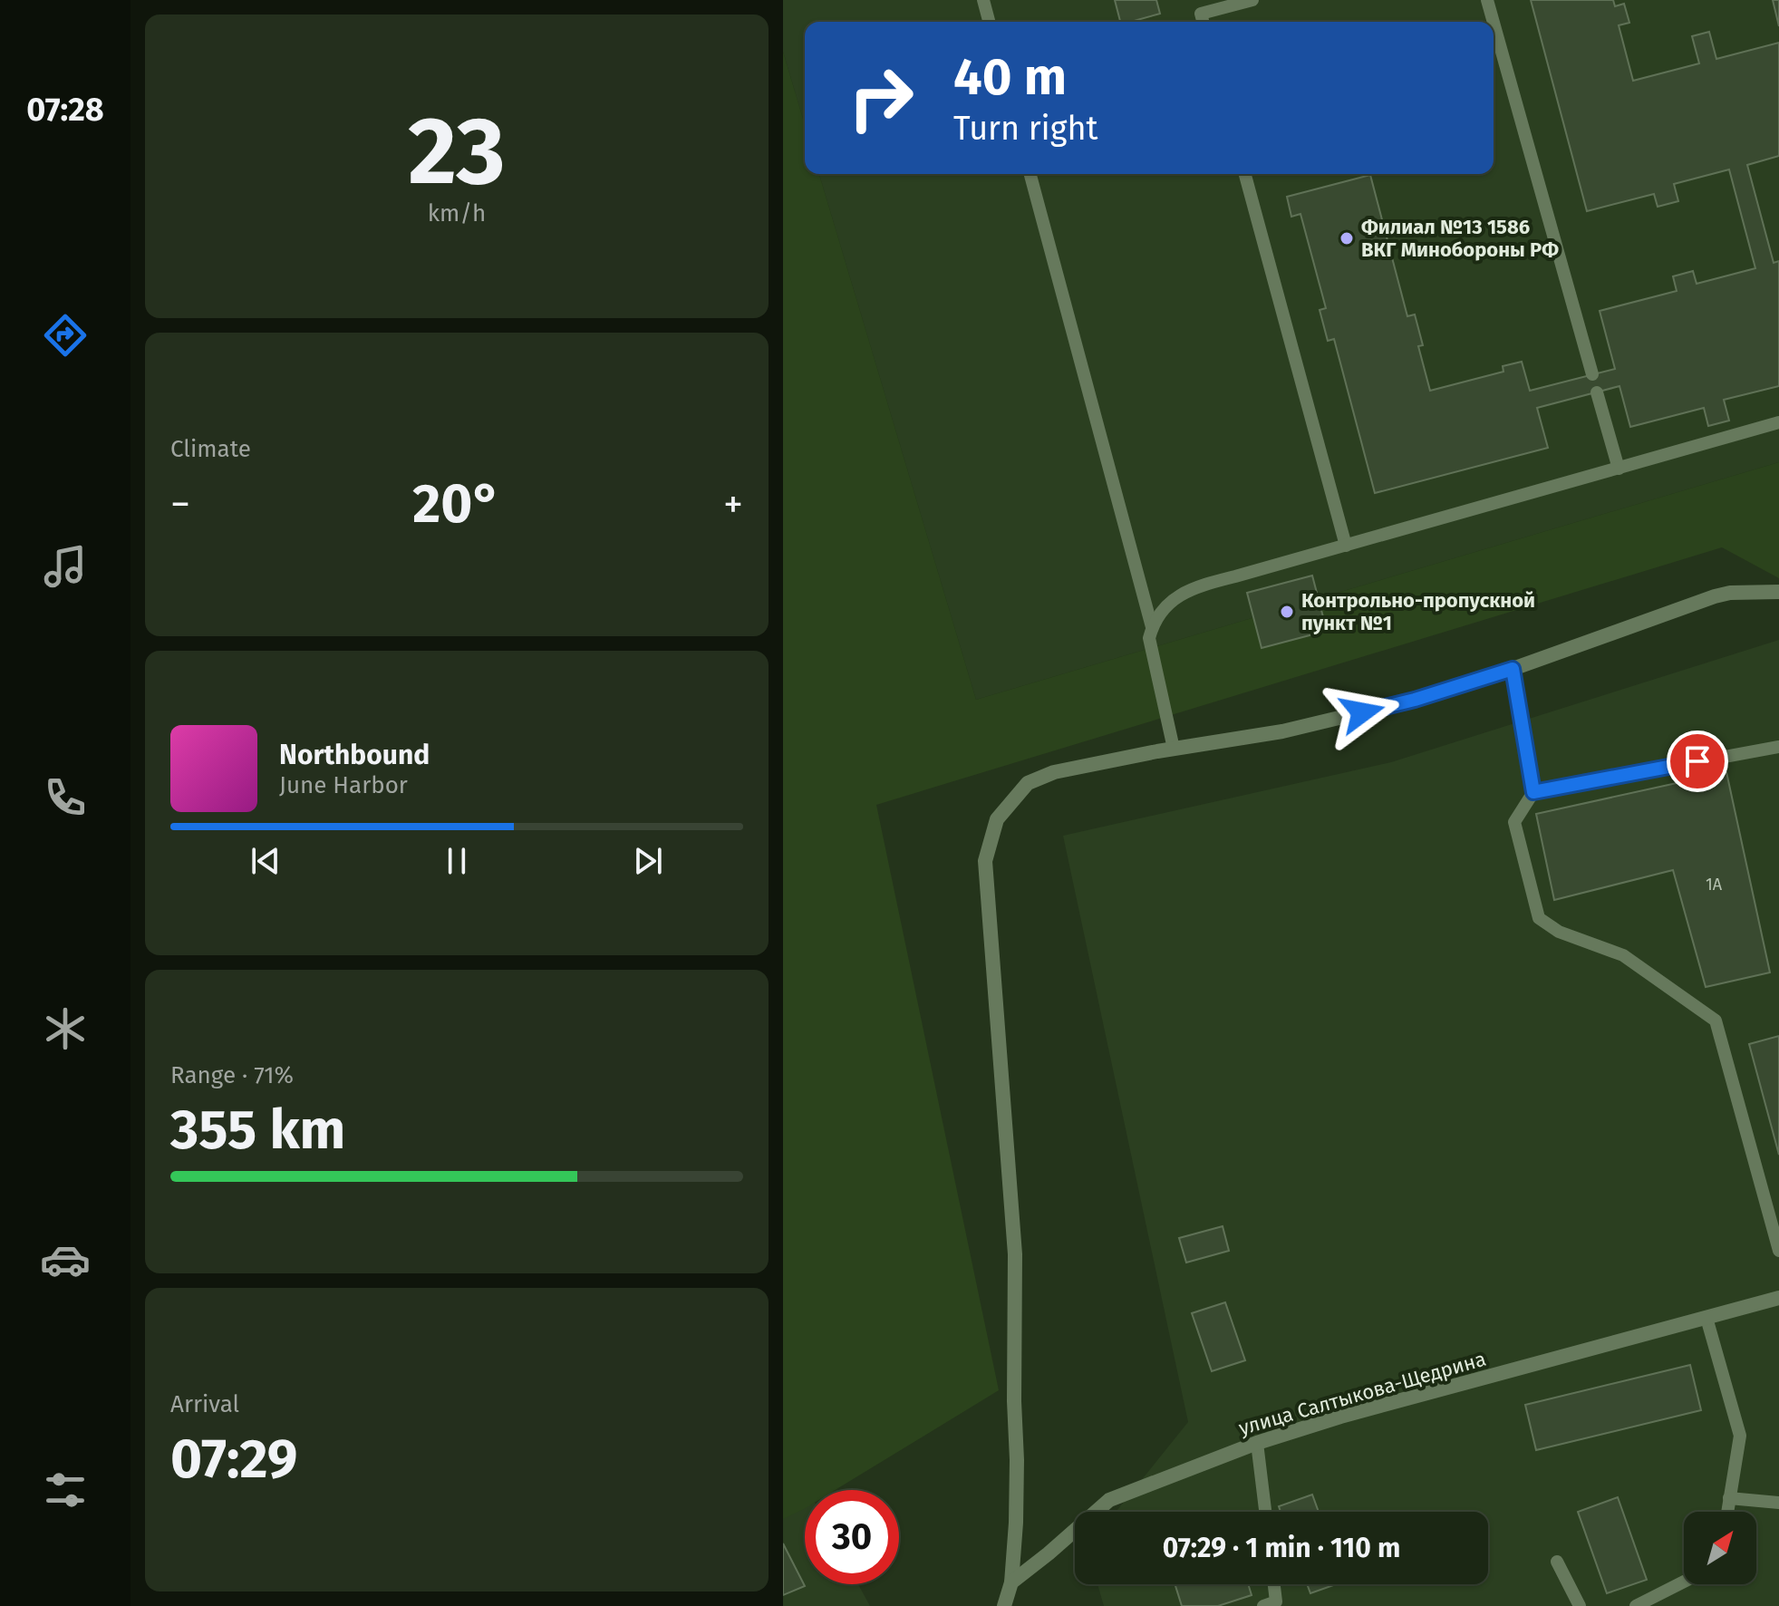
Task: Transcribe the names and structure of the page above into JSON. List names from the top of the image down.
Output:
{
  "streets": {
    "street": ["улица Салтыкова-Щедрина"]
  },
  "places": ["Филиал №13 1586 ВКГ Минобороны РФ", "Контрольно-пропускной пункт №1"],
  "house_numbers": ["1А"],
  "north": "top right",
  "page": {
    "tabs": "07:28",
    "tile": [
      ["23", "km/h"],
      "Climate",
      ["Range · 71%", "355 km"],
      ["Arrival", "07:29"]
    ],
    "turn": ["40 m", "Turn right"],
    "heat": ["−", "20°", "+"],
    "song": ["Northbound", "June Harbor"],
    "limit": "30",
    "trip": "07:29 · 1 min · 110 m"
  }
}
